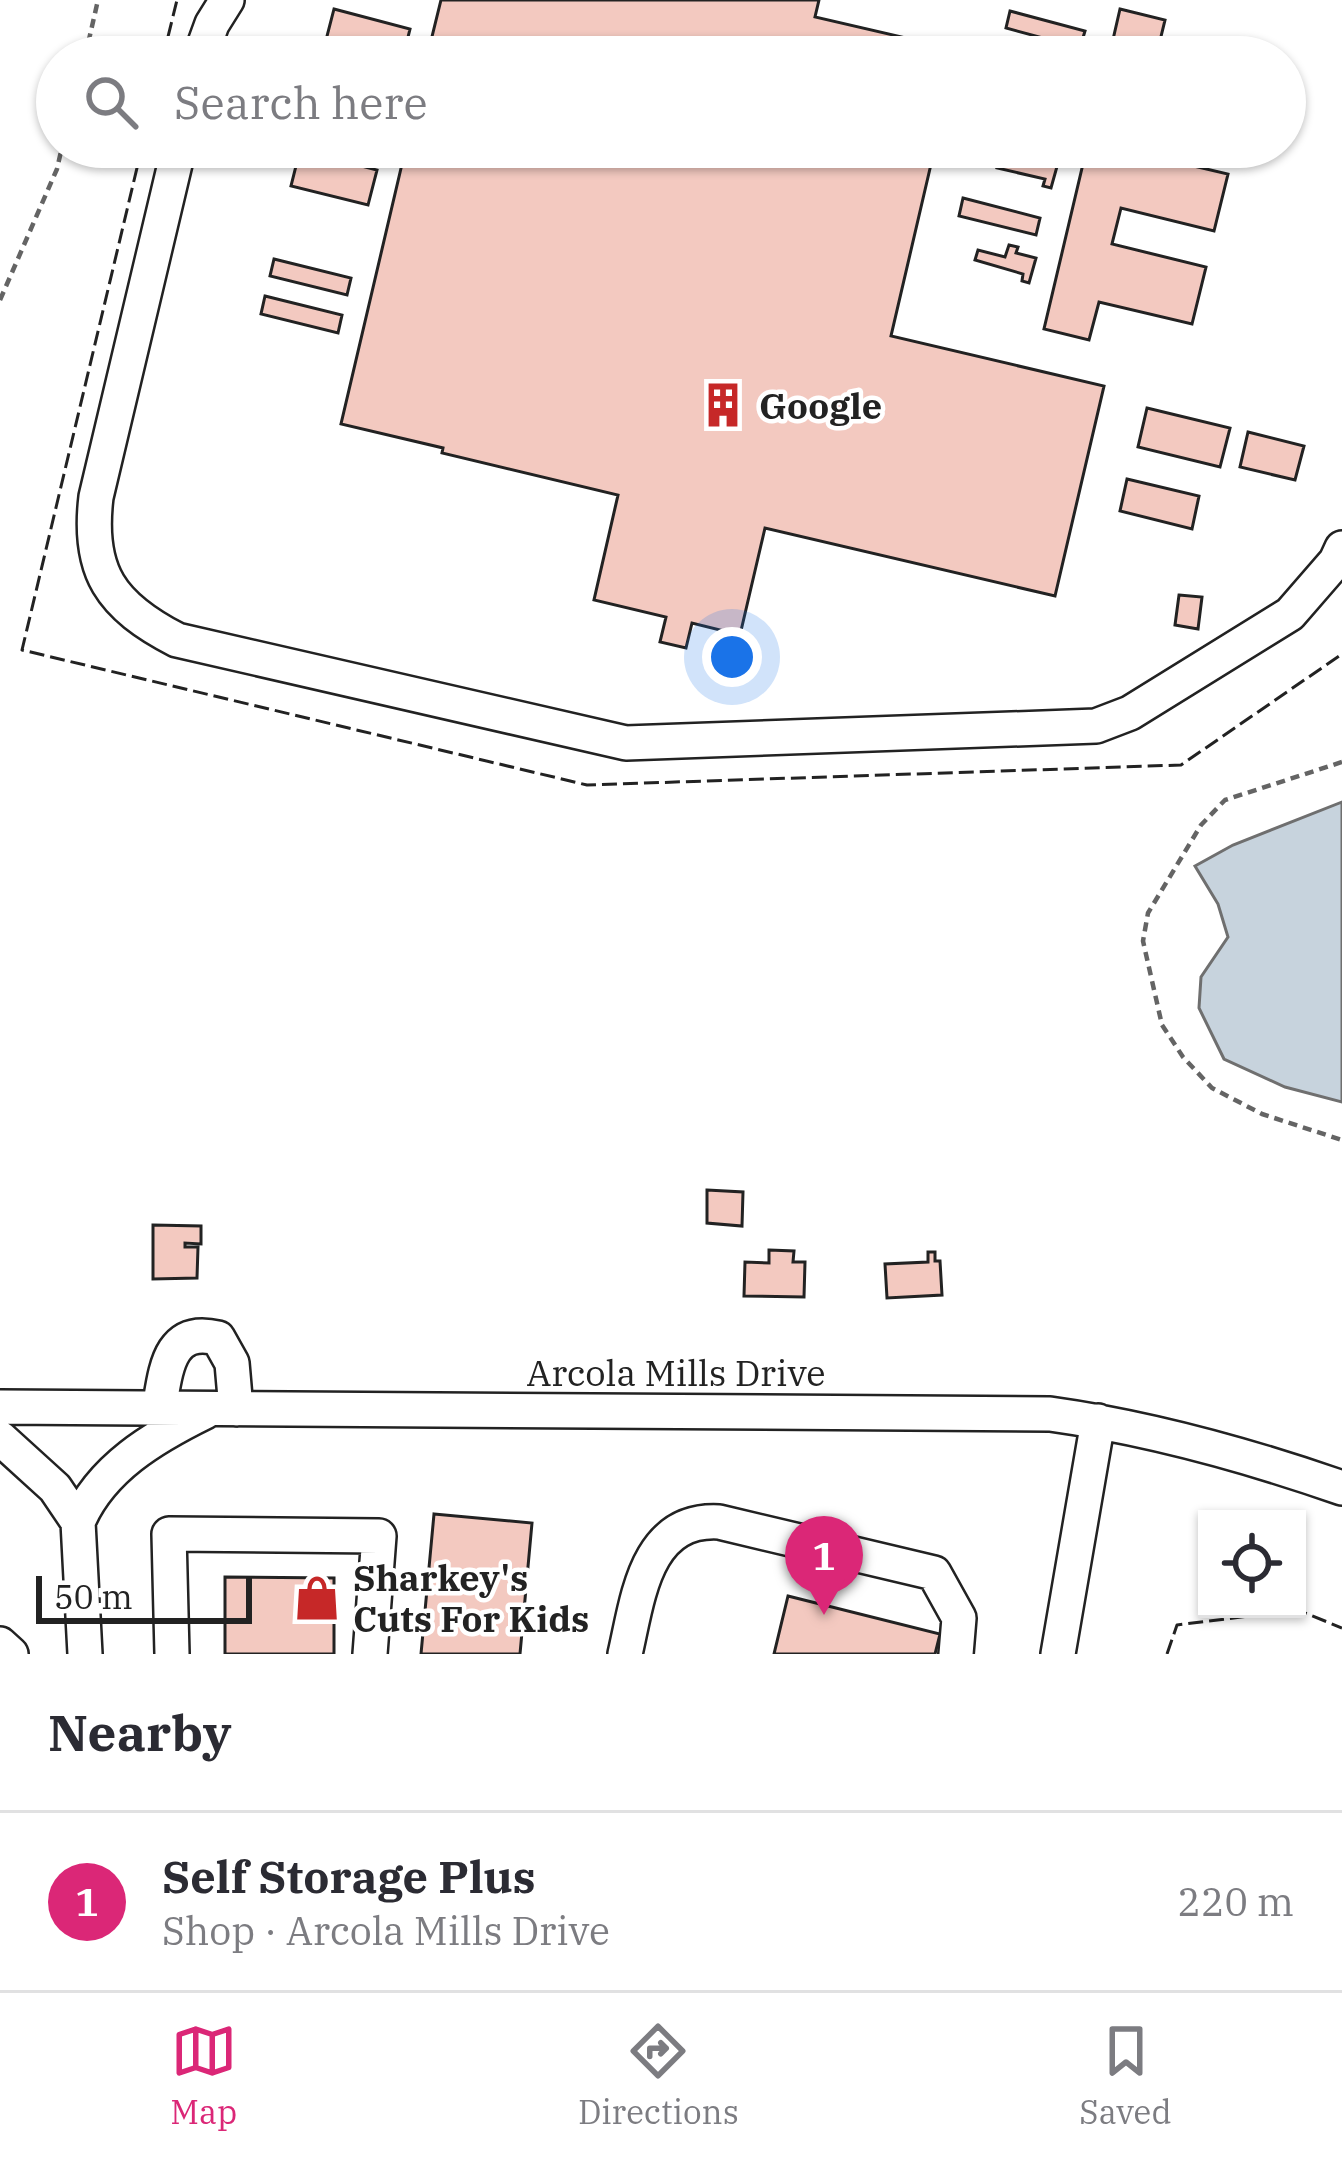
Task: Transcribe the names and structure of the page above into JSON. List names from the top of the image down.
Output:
{
  "streets": {
    "street": ["Arcola Mills Drive"]
  },
  "places": {
    "building": ["Google"],
    "shop": ["Sharkey's Cuts For Kids"]
  },
  "scale_bar": "50 m",
  "page": {
    "search": "Search here",
    "pins": "1",
    "scale": "50 m",
    "heading": "Nearby",
    "list": [
      {
        "mark": "1",
        "name": "Self Storage Plus",
        "note": "Shop · Arcola Mills Drive",
        "value": "220 m"
      }
    ],
    "nav": ["Map", "Directions", "Saved"]
  }
}
